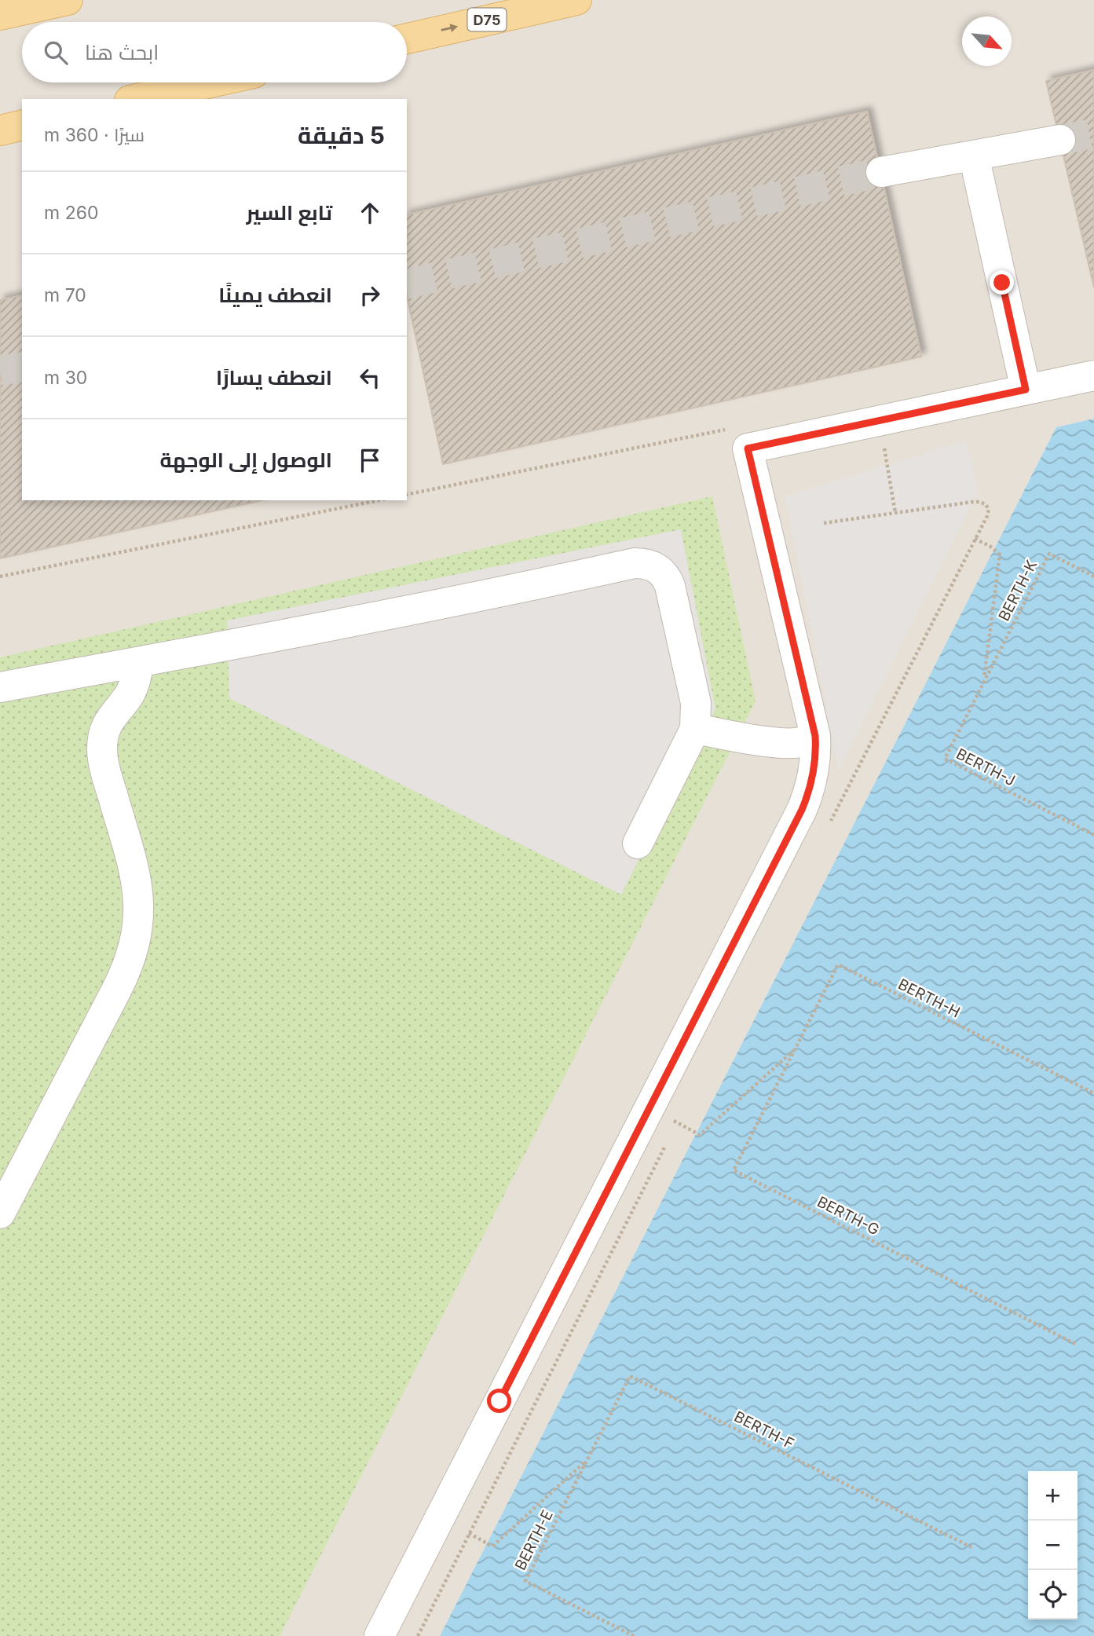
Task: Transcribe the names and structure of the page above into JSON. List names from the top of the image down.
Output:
{
  "streets": {
    "main road": ["D75"],
    "path": [
      "BERTH-K",
      "BERTH-J",
      "BERTH-H",
      "BERTH-G",
      "BERTH-F",
      "BERTH-E"
    ]
  },
  "crossings": [
    ["BERTH-K", "BERTH-J"],
    ["BERTH-H", "BERTH-G"],
    ["BERTH-F", "BERTH-E"]
  ],
  "north": "bottom right",
  "page": {
    "search": "ابحث هنا",
    "heading": ["5 دقيقة", "سيرًا · 360 m"],
    "list": [
      ["تابع السير", "260 m"],
      ["انعطف يمينًا", "70 m"],
      ["انعطف يسارًا", "30 m"],
      "الوصول إلى الوجهة"
    ],
    "map_buttons": ["+", "−"]
  }
}
